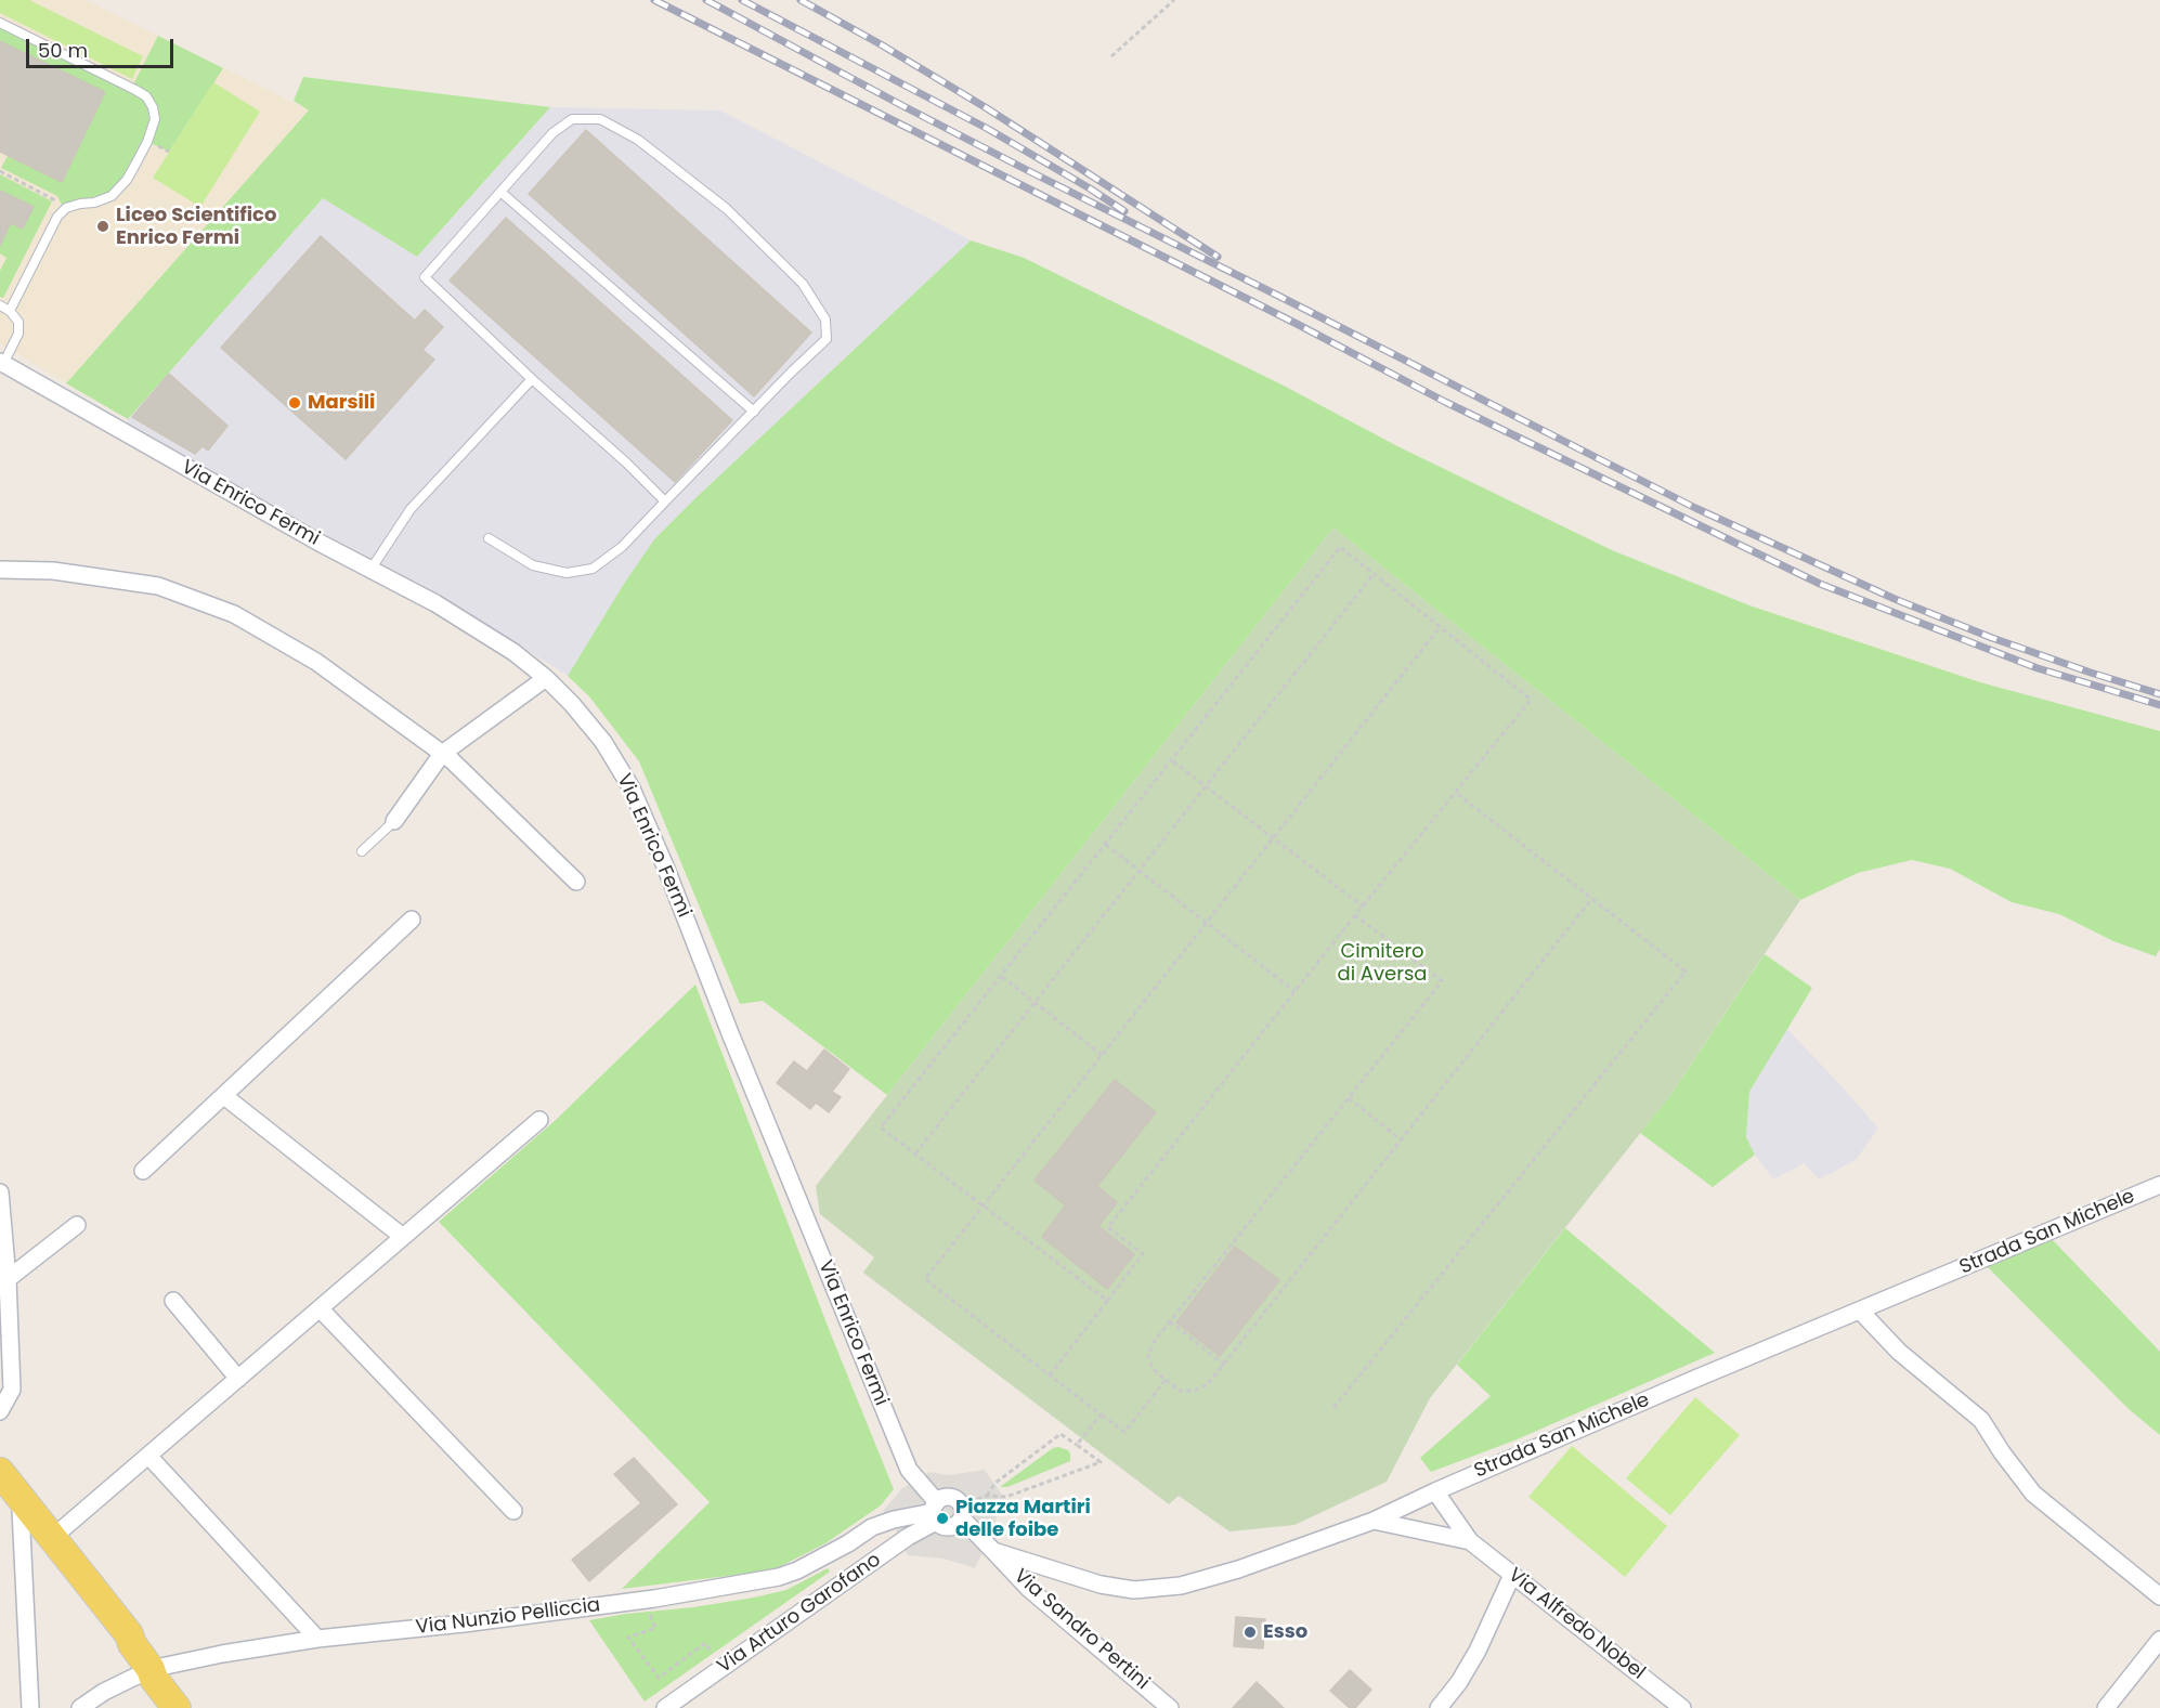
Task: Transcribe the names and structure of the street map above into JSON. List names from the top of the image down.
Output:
{
  "streets": {
    "street": [
      "Via Enrico Fermi",
      "Strada San Michele",
      "Via Arturo Garofano",
      "Via Nunzio Pelliccia",
      "Via Alfredo Nobel",
      "Via Sandro Pertini"
    ]
  },
  "crossings": [
    ["Via Enrico Fermi", "Strada San Michele"],
    ["Via Enrico Fermi", "Via Arturo Garofano"],
    ["Via Enrico Fermi", "Via Nunzio Pelliccia"],
    ["Strada San Michele", "Via Arturo Garofano"],
    ["Strada San Michele", "Via Nunzio Pelliccia"],
    ["Strada San Michele", "Via Alfredo Nobel"],
    ["Strada San Michele", "Via Sandro Pertini"],
    ["Via Arturo Garofano", "Via Nunzio Pelliccia"]
  ],
  "parks": ["Cimitero di Aversa"],
  "places": [
    "Liceo Scientifico Enrico Fermi",
    "Marsili",
    "Piazza Martiri delle foibe",
    "Esso"
  ],
  "scale_bar": "50 m"
}
